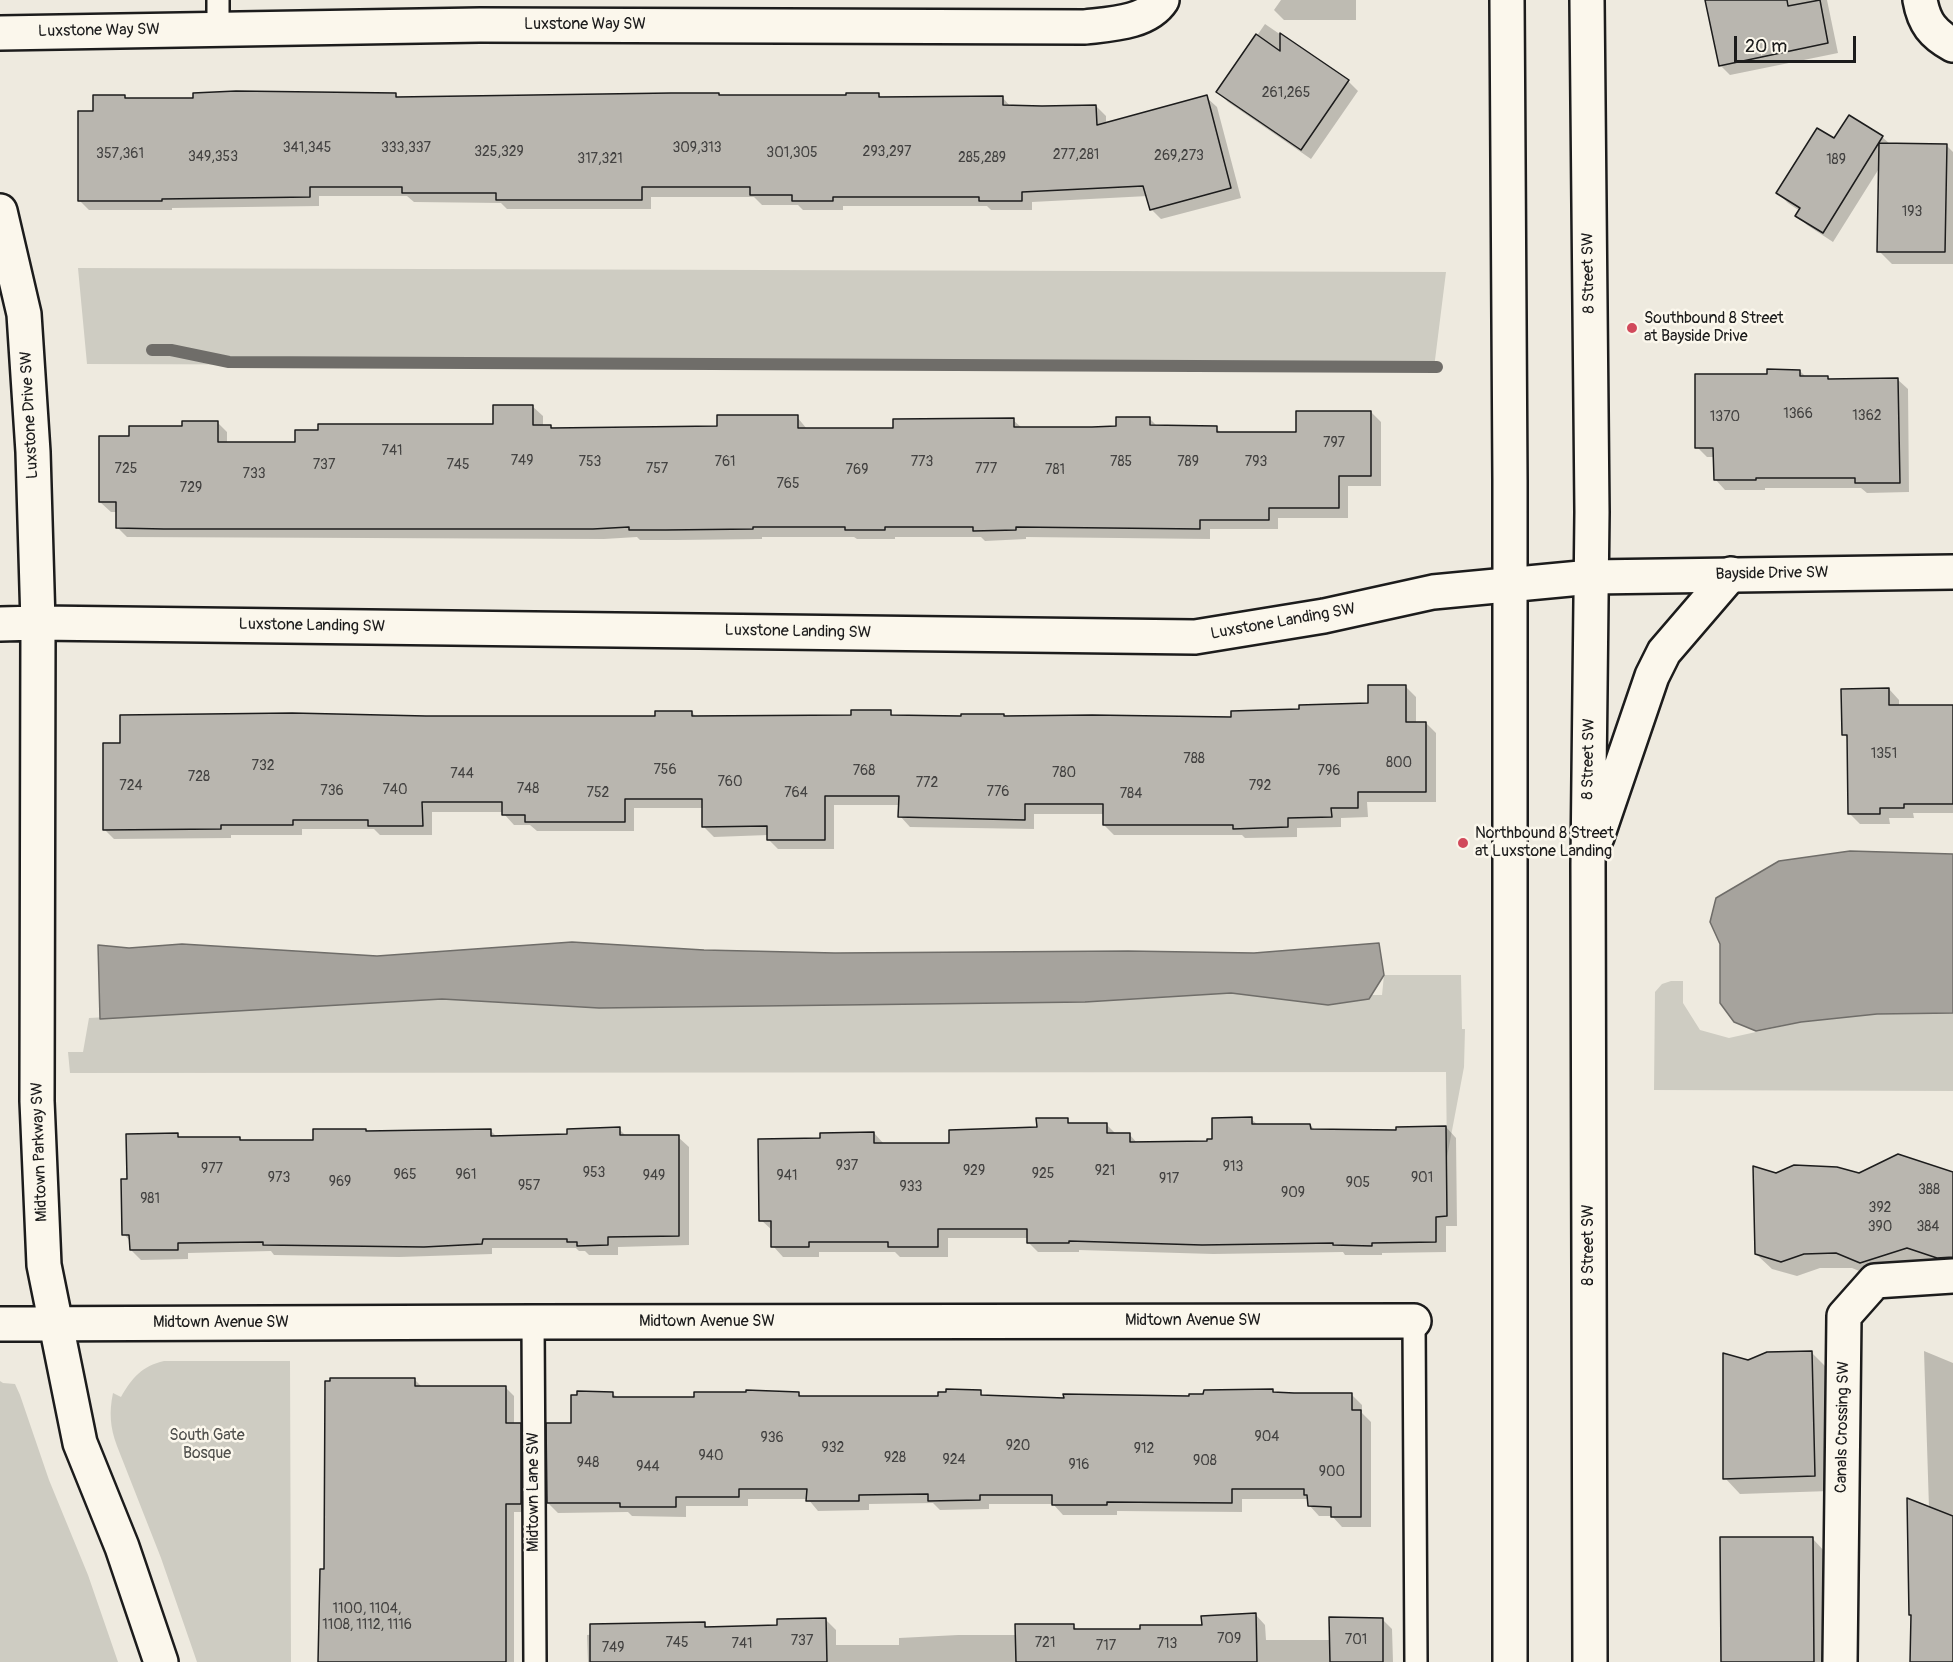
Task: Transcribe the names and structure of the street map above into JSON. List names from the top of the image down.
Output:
{
  "streets": {
    "street": [
      "Luxstone Way SW",
      "8 Street SW",
      "Luxstone Drive SW",
      "Bayside Drive SW",
      "Luxstone Landing SW",
      "Midtown Parkway SW",
      "Midtown Avenue SW",
      "Canals Crossing SW"
    ],
    "lane": ["Midtown Lane SW"]
  },
  "crossings": [
    ["8 Street SW", "Bayside Drive SW"],
    ["8 Street SW", "Luxstone Landing SW"],
    ["Luxstone Drive SW", "Luxstone Landing SW"],
    ["Luxstone Drive SW", "Midtown Parkway SW"],
    ["Bayside Drive SW", "Luxstone Landing SW"],
    ["Luxstone Landing SW", "Midtown Parkway SW"],
    ["Midtown Parkway SW", "Midtown Avenue SW"],
    ["Midtown Avenue SW", "Midtown Lane SW"]
  ],
  "parks": ["South Gate Bosque"],
  "places": ["Southbound 8 Street at Bayside Drive", "Northbound 8 Street at Luxstone Landing"],
  "house_numbers": [
    "261,265",
    "341,345",
    "333,337",
    "309,313",
    "325,329",
    "293,297",
    "301,305",
    "357,361",
    "277,281",
    "269,273",
    "349,353",
    "285,289",
    "317,321",
    "189",
    "193",
    "1366",
    "1362",
    "1370",
    "797",
    "741",
    "749",
    "753",
    "761",
    "773",
    "785",
    "789",
    "793",
    "737",
    "745",
    "725",
    "757",
    "777",
    "769",
    "781",
    "733",
    "765",
    "729",
    "1351",
    "788",
    "800",
    "732",
    "756",
    "768",
    "796",
    "780",
    "744",
    "728",
    "760",
    "772",
    "724",
    "792",
    "748",
    "740",
    "736",
    "776",
    "752",
    "764",
    "784",
    "937",
    "913",
    "977",
    "929",
    "921",
    "953",
    "925",
    "965",
    "961",
    "949",
    "941",
    "973",
    "901",
    "917",
    "969",
    "905",
    "957",
    "933",
    "388",
    "909",
    "981",
    "392",
    "390",
    "384",
    "904",
    "936",
    "920",
    "932",
    "912",
    "940",
    "928",
    "924",
    "908",
    "948",
    "916",
    "944",
    "900",
    "1100, 1104, 1108, 1112, 1116",
    "709",
    "701",
    "737",
    "745",
    "721",
    "741",
    "713",
    "717",
    "749"
  ],
  "scale_bar": "20 m"
}
